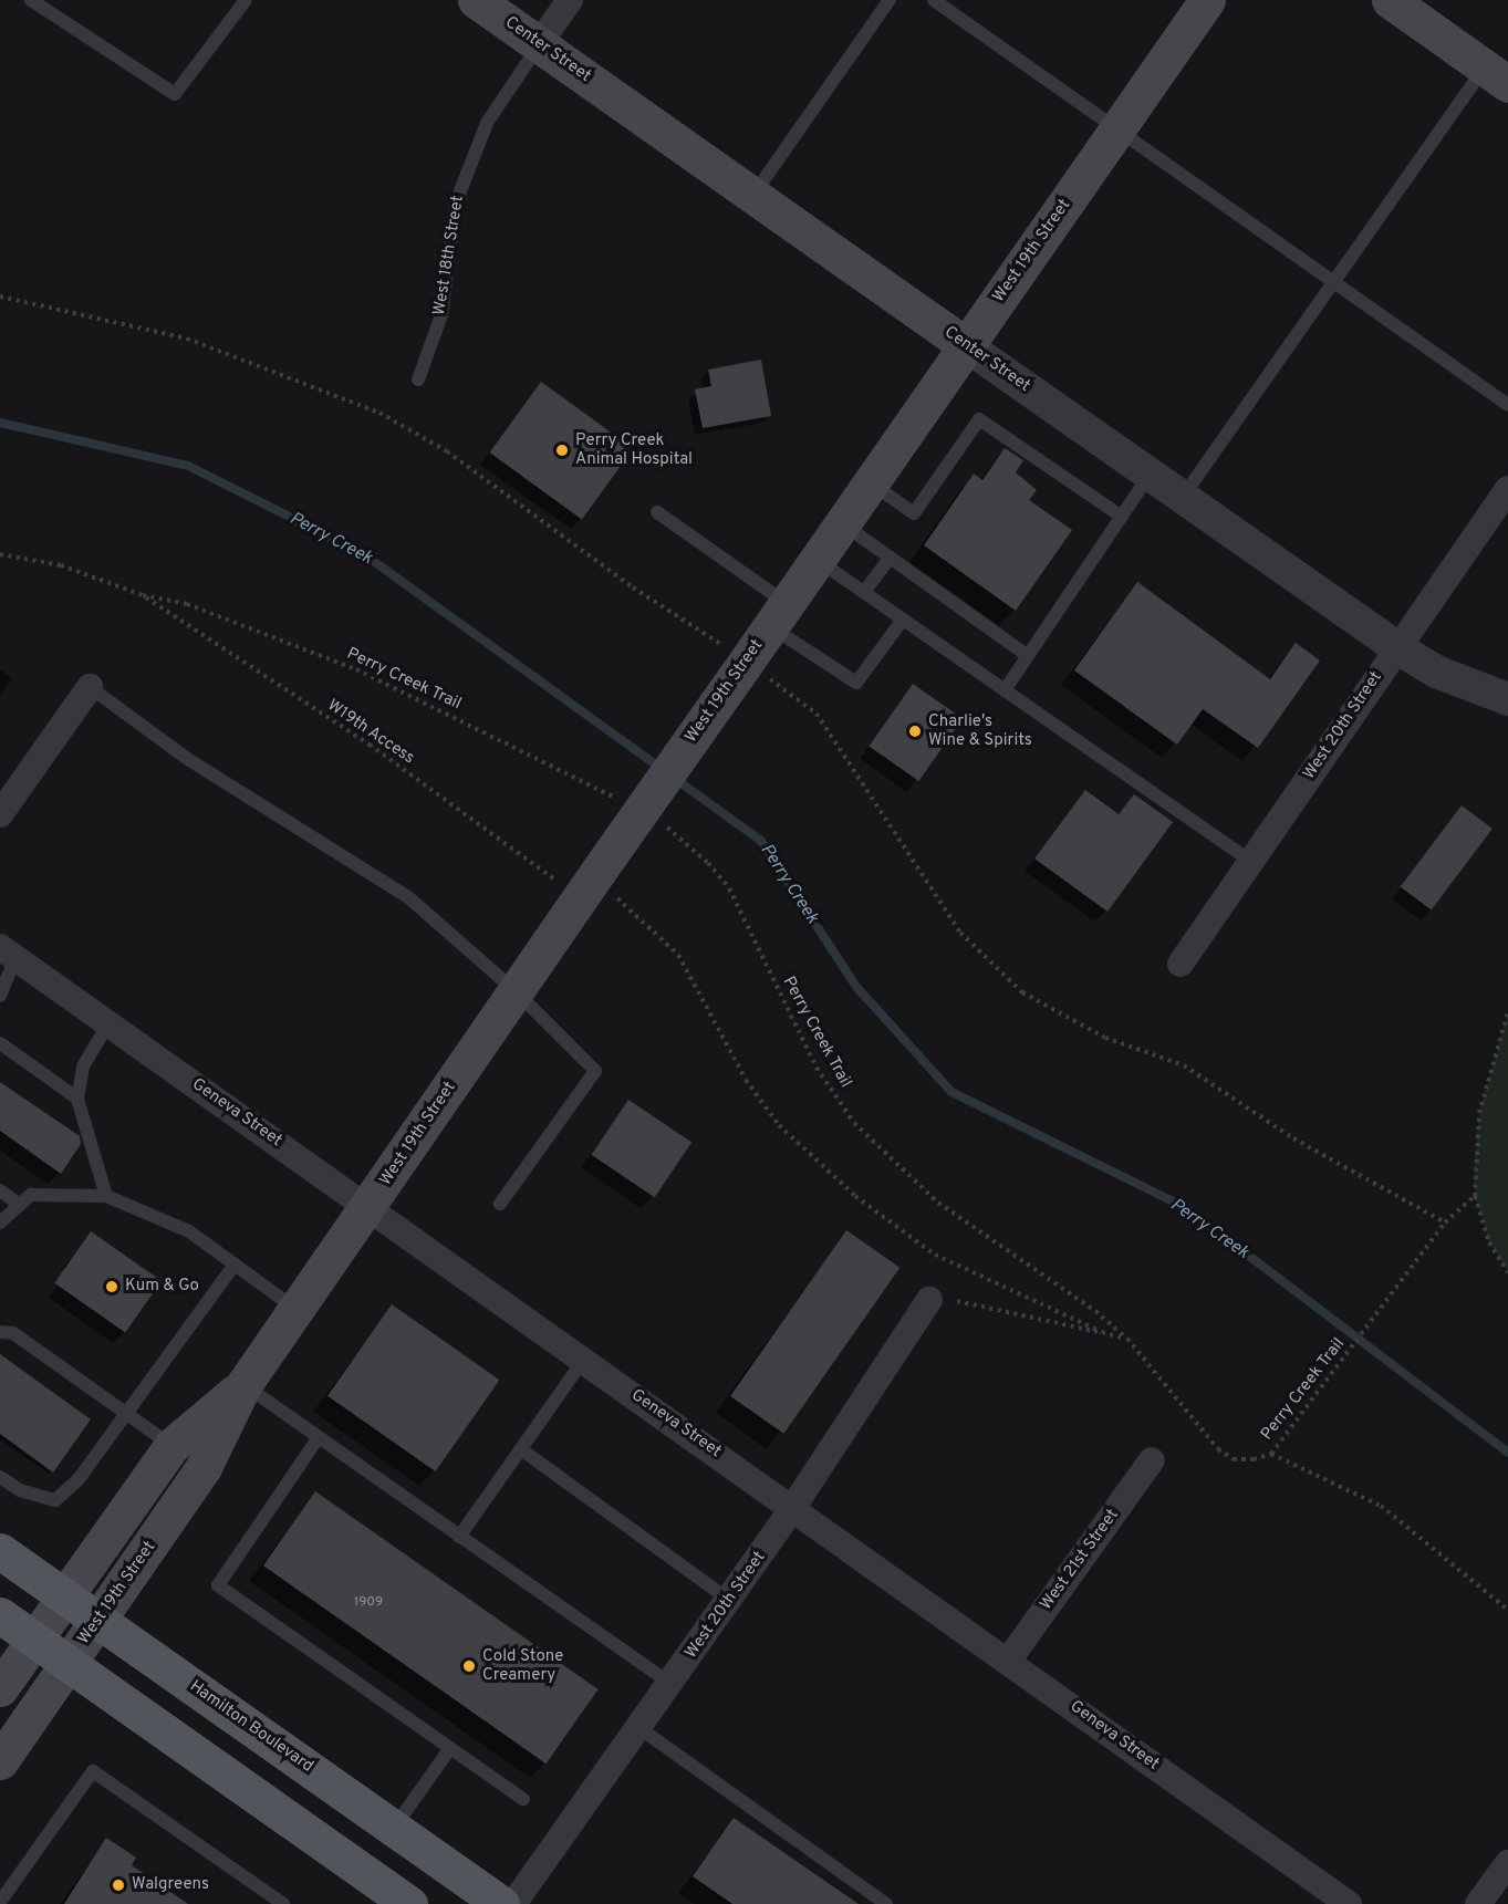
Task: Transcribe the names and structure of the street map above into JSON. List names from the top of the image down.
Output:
{
  "streets": {
    "main road": ["Center Street", "West 19th Street", "Hamilton Boulevard"],
    "street": [
      "West 18th Street",
      "West 20th Street",
      "Geneva Street",
      "West 21st Street"
    ],
    "path": ["Perry Creek Trail", "W19th Access"]
  },
  "crossings": [
    ["Center Street", "West 19th Street"],
    ["Center Street", "West 18th Street"],
    ["Center Street", "West 20th Street"],
    ["West 19th Street", "W19th Access"],
    ["West 19th Street", "Geneva Street"],
    ["West 19th Street", "Hamilton Boulevard"],
    ["Perry Creek Trail", "W19th Access"],
    ["West 20th Street", "Geneva Street"],
    ["Geneva Street", "West 21st Street"]
  ],
  "water": ["Perry Creek"],
  "places": [
    "Perry Creek Animal Hospital",
    "Charlie's Wine & Spirits",
    "Kum & Go",
    "Cold Stone Creamery",
    "Walgreens"
  ],
  "house_numbers": ["1909"]
}
